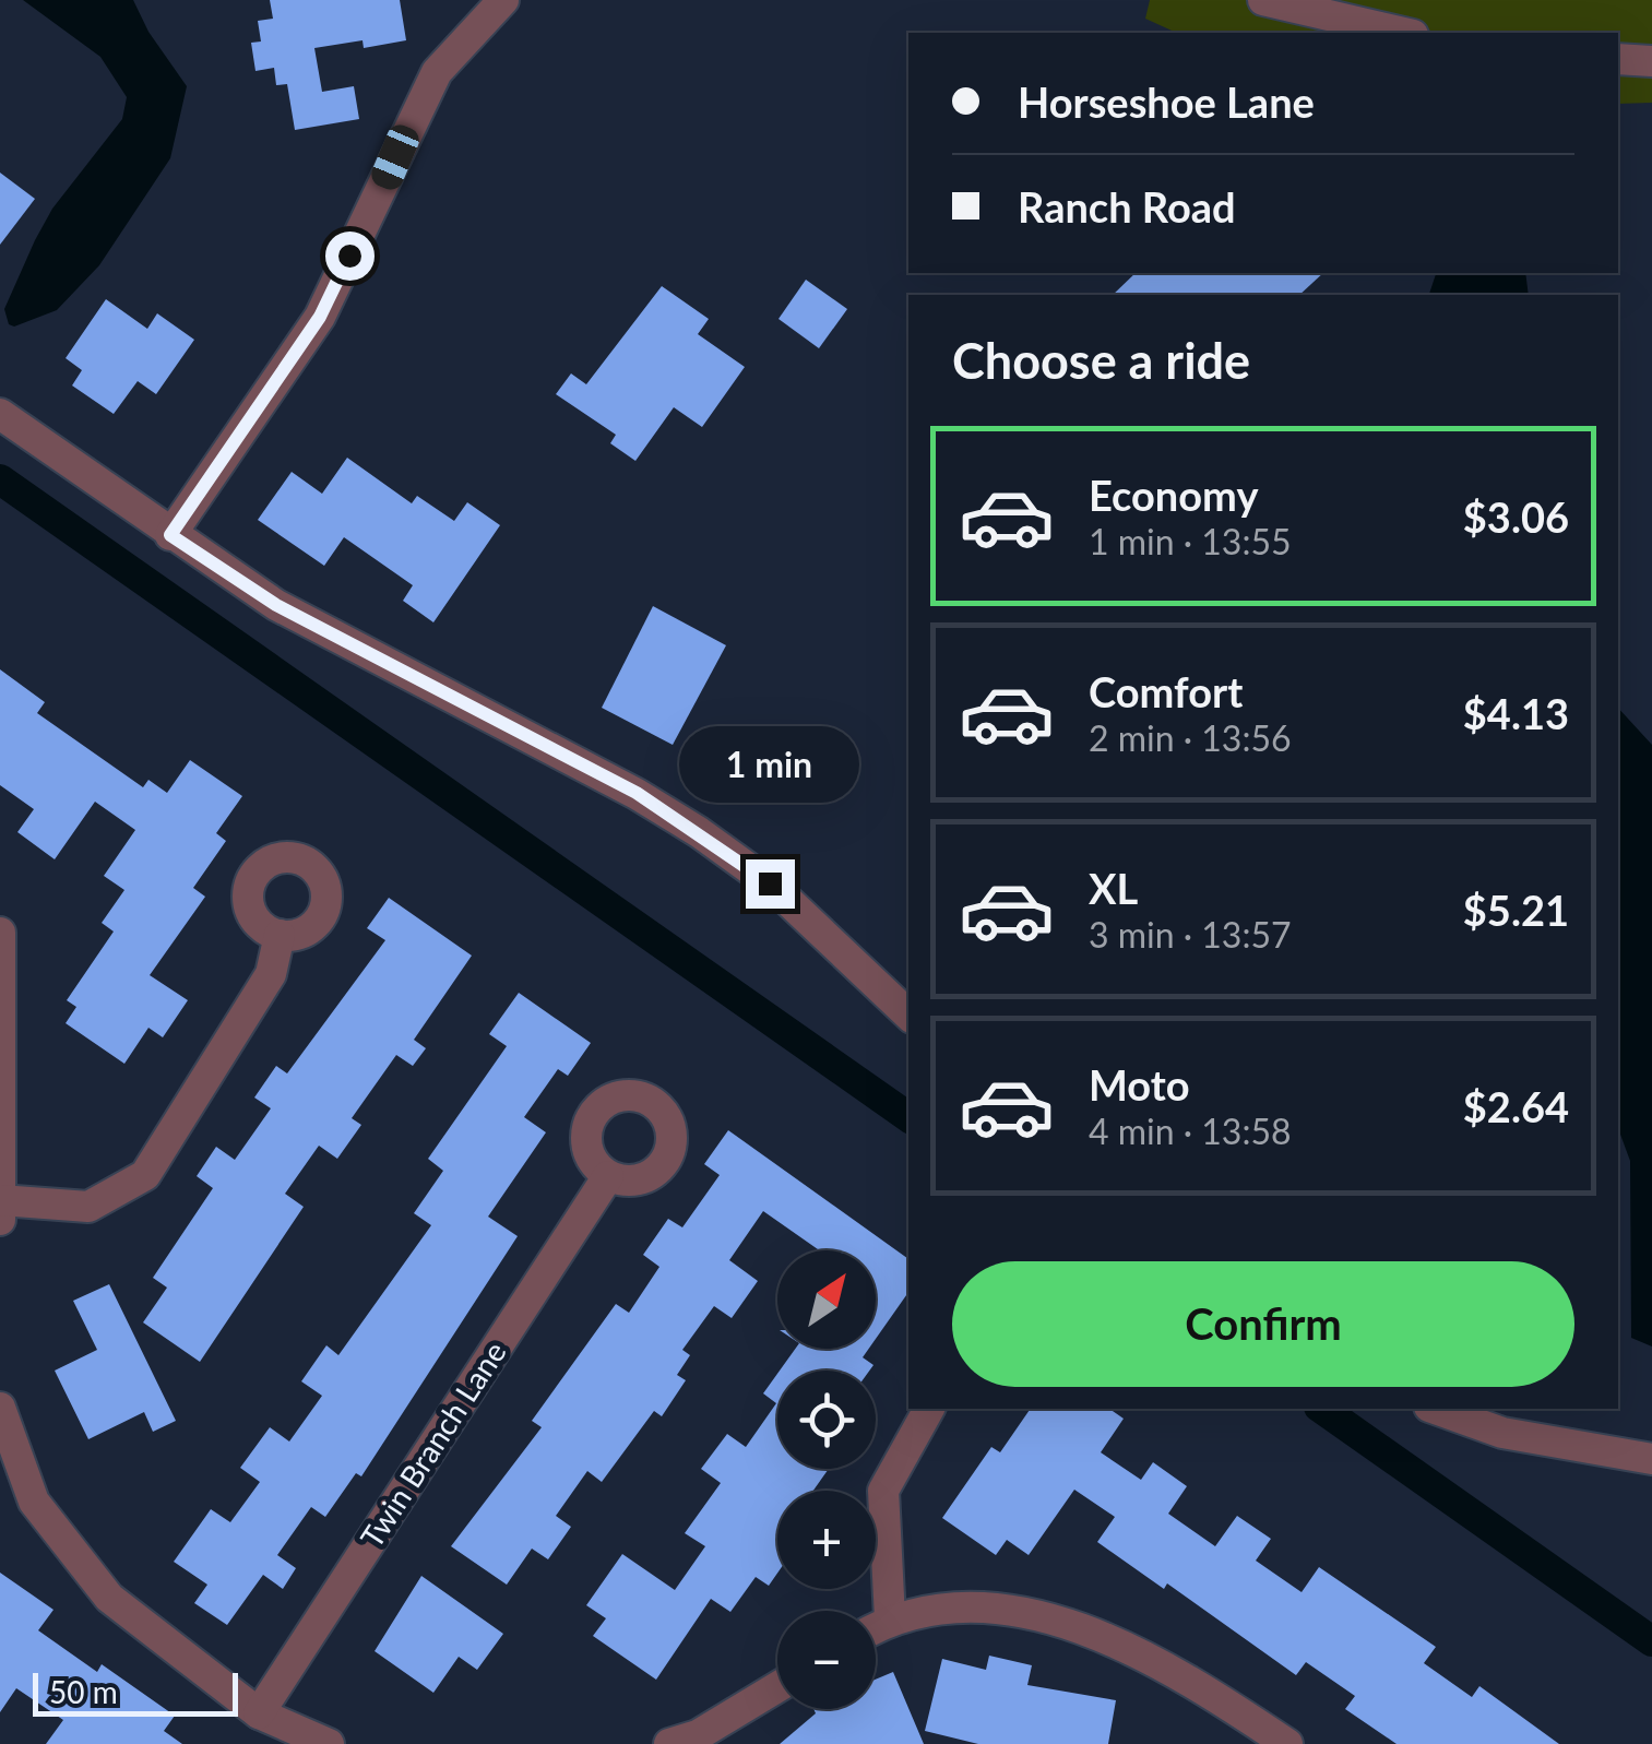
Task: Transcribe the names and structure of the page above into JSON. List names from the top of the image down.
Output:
{
  "streets": {
    "street": ["Twin Branch Lane"]
  },
  "scale_bar": "50 m",
  "north": "top right",
  "page": {
    "banner": ["Horseshoe Lane", "Ranch Road"],
    "heading": "Choose a ride",
    "list": [
      {
        "name": "Economy",
        "note": "1 min · 13:55",
        "value": "$3.06"
      },
      {
        "name": "Comfort",
        "note": "2 min · 13:56",
        "value": "$4.13"
      },
      {
        "name": "XL",
        "note": "3 min · 13:57",
        "value": "$5.21"
      },
      {
        "name": "Moto",
        "note": "4 min · 13:58",
        "value": "$2.64"
      }
    ],
    "bubble": "1 min",
    "buttons": "Confirm",
    "map_buttons": ["+", "−"],
    "scale": "50 m"
  }
}
